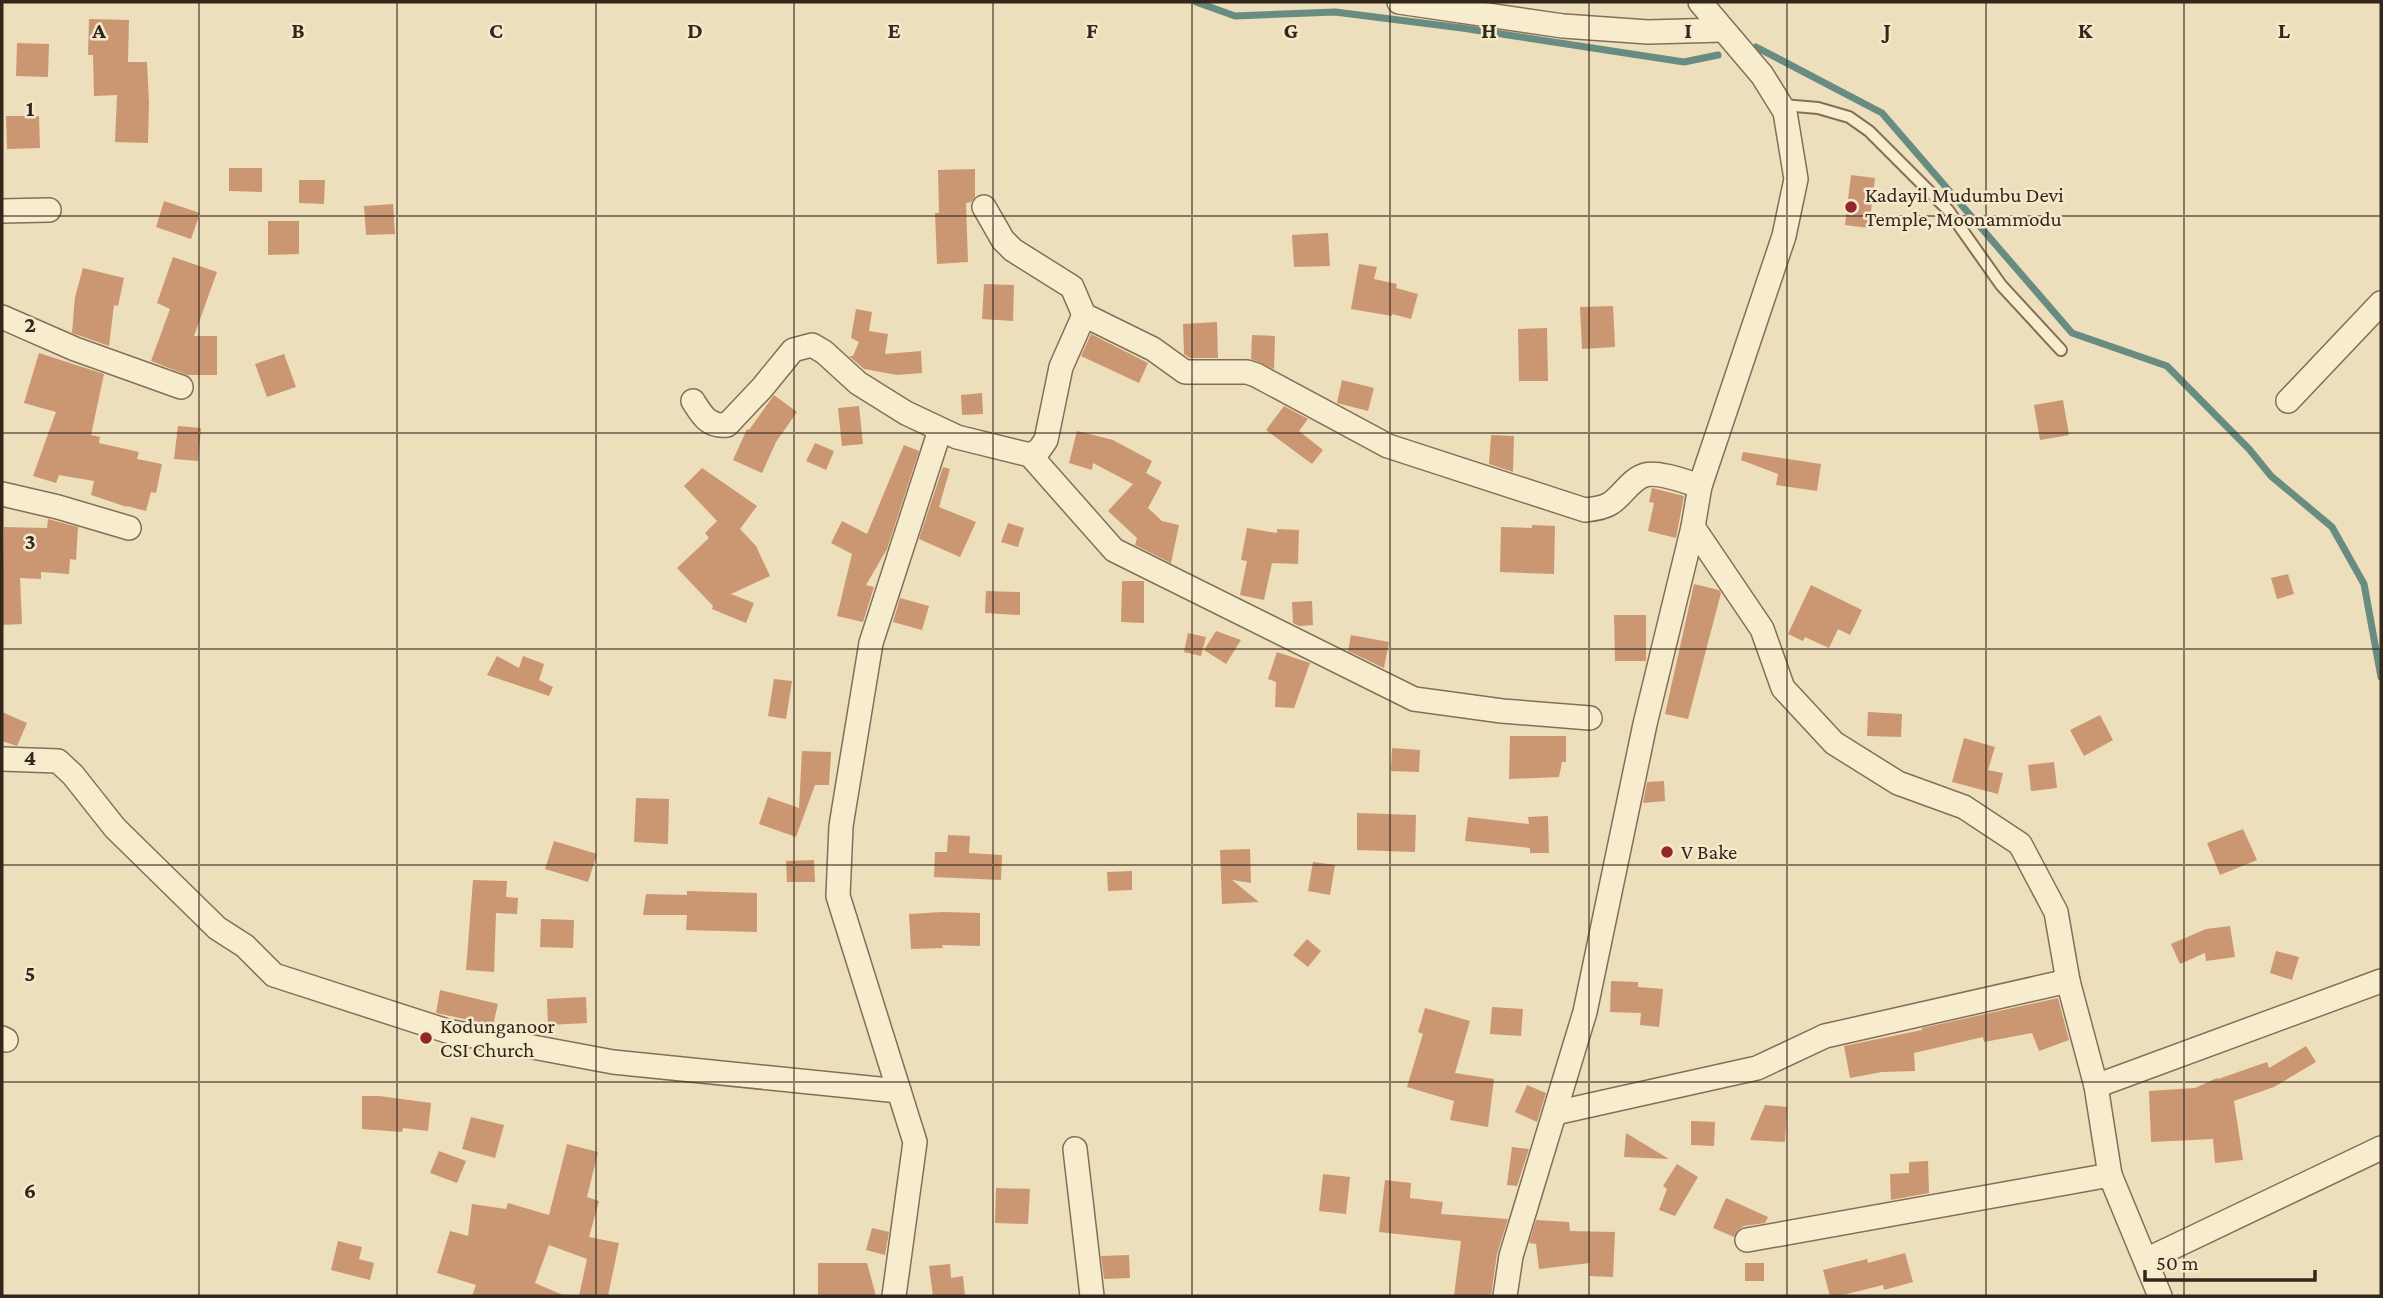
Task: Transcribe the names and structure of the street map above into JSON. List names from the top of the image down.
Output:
{
  "places": ["Kadayil Mudumbu Devi Temple, Moonammodu", "V Bake", "Kodunganoor CSI Church"],
  "scale_bar": "50 m",
  "grid": {
    "columns": [
      "A",
      "B",
      "C",
      "D",
      "E",
      "F",
      "G",
      "H",
      "I",
      "J",
      "K",
      "L"
    ],
    "rows": [
      "1",
      "2",
      "3",
      "4",
      "5",
      "6"
    ]
  }
}
